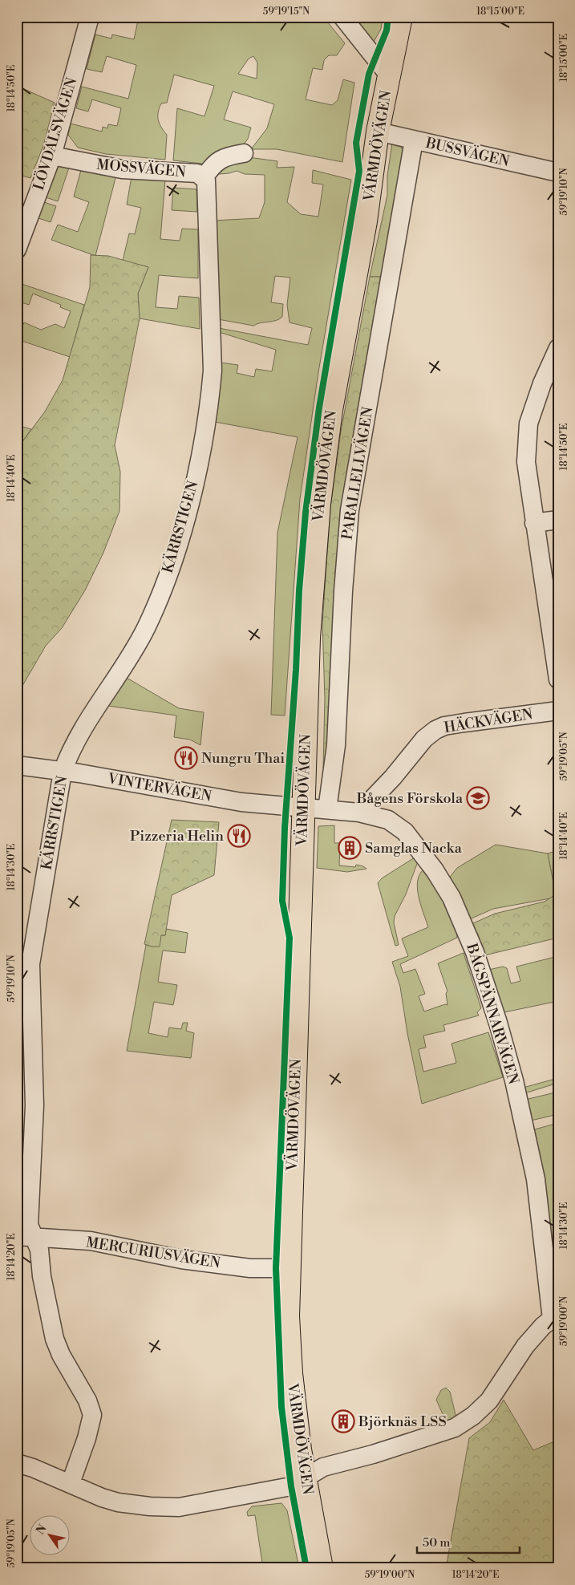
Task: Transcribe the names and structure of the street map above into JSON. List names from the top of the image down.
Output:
{
  "streets": {
    "main road": ["VÄRMDÖVÄGEN"],
    "street": [
      "LÖVDALSVÄGEN",
      "BUSSVÄGEN",
      "MOSSVÄGEN",
      "PARALLELLVÄGEN",
      "KÄRRSTIGEN",
      "HÄCKVÄGEN",
      "VINTERVÄGEN",
      "BÅGSPÄNNARVÄGEN",
      "MERCURIUSVÄGEN"
    ]
  },
  "crossings": [
    ["LÖVDALSVÄGEN", "MOSSVÄGEN"],
    ["VÄRMDÖVÄGEN", "BUSSVÄGEN"],
    ["VÄRMDÖVÄGEN", "VINTERVÄGEN"],
    ["VÄRMDÖVÄGEN", "BÅGSPÄNNARVÄGEN"],
    ["VÄRMDÖVÄGEN", "MERCURIUSVÄGEN"],
    ["BUSSVÄGEN", "PARALLELLVÄGEN"],
    ["MOSSVÄGEN", "KÄRRSTIGEN"],
    ["PARALLELLVÄGEN", "BÅGSPÄNNARVÄGEN"],
    ["KÄRRSTIGEN", "VINTERVÄGEN"],
    ["KÄRRSTIGEN", "MERCURIUSVÄGEN"],
    ["HÄCKVÄGEN", "BÅGSPÄNNARVÄGEN"],
    ["VINTERVÄGEN", "BÅGSPÄNNARVÄGEN"]
  ],
  "places": {
    "restaurant": ["Nungru Thai", "Pizzeria Helin"],
    "school or university": ["Bågens Förskola"],
    "building": ["Samglas Nacka", "Björknäs LSS"]
  },
  "scale_bar": "50 m",
  "north": "top left",
  "coordinates": [
    "59°19'15\"N",
    "18°15'00\"E",
    "18°14'50\"E",
    "59°19'10\"N",
    "18°14'40\"E",
    "59°19'05\"N",
    "18°14'30\"E",
    "18°14'20\"E",
    "59°19'00\"N"
  ]
}
